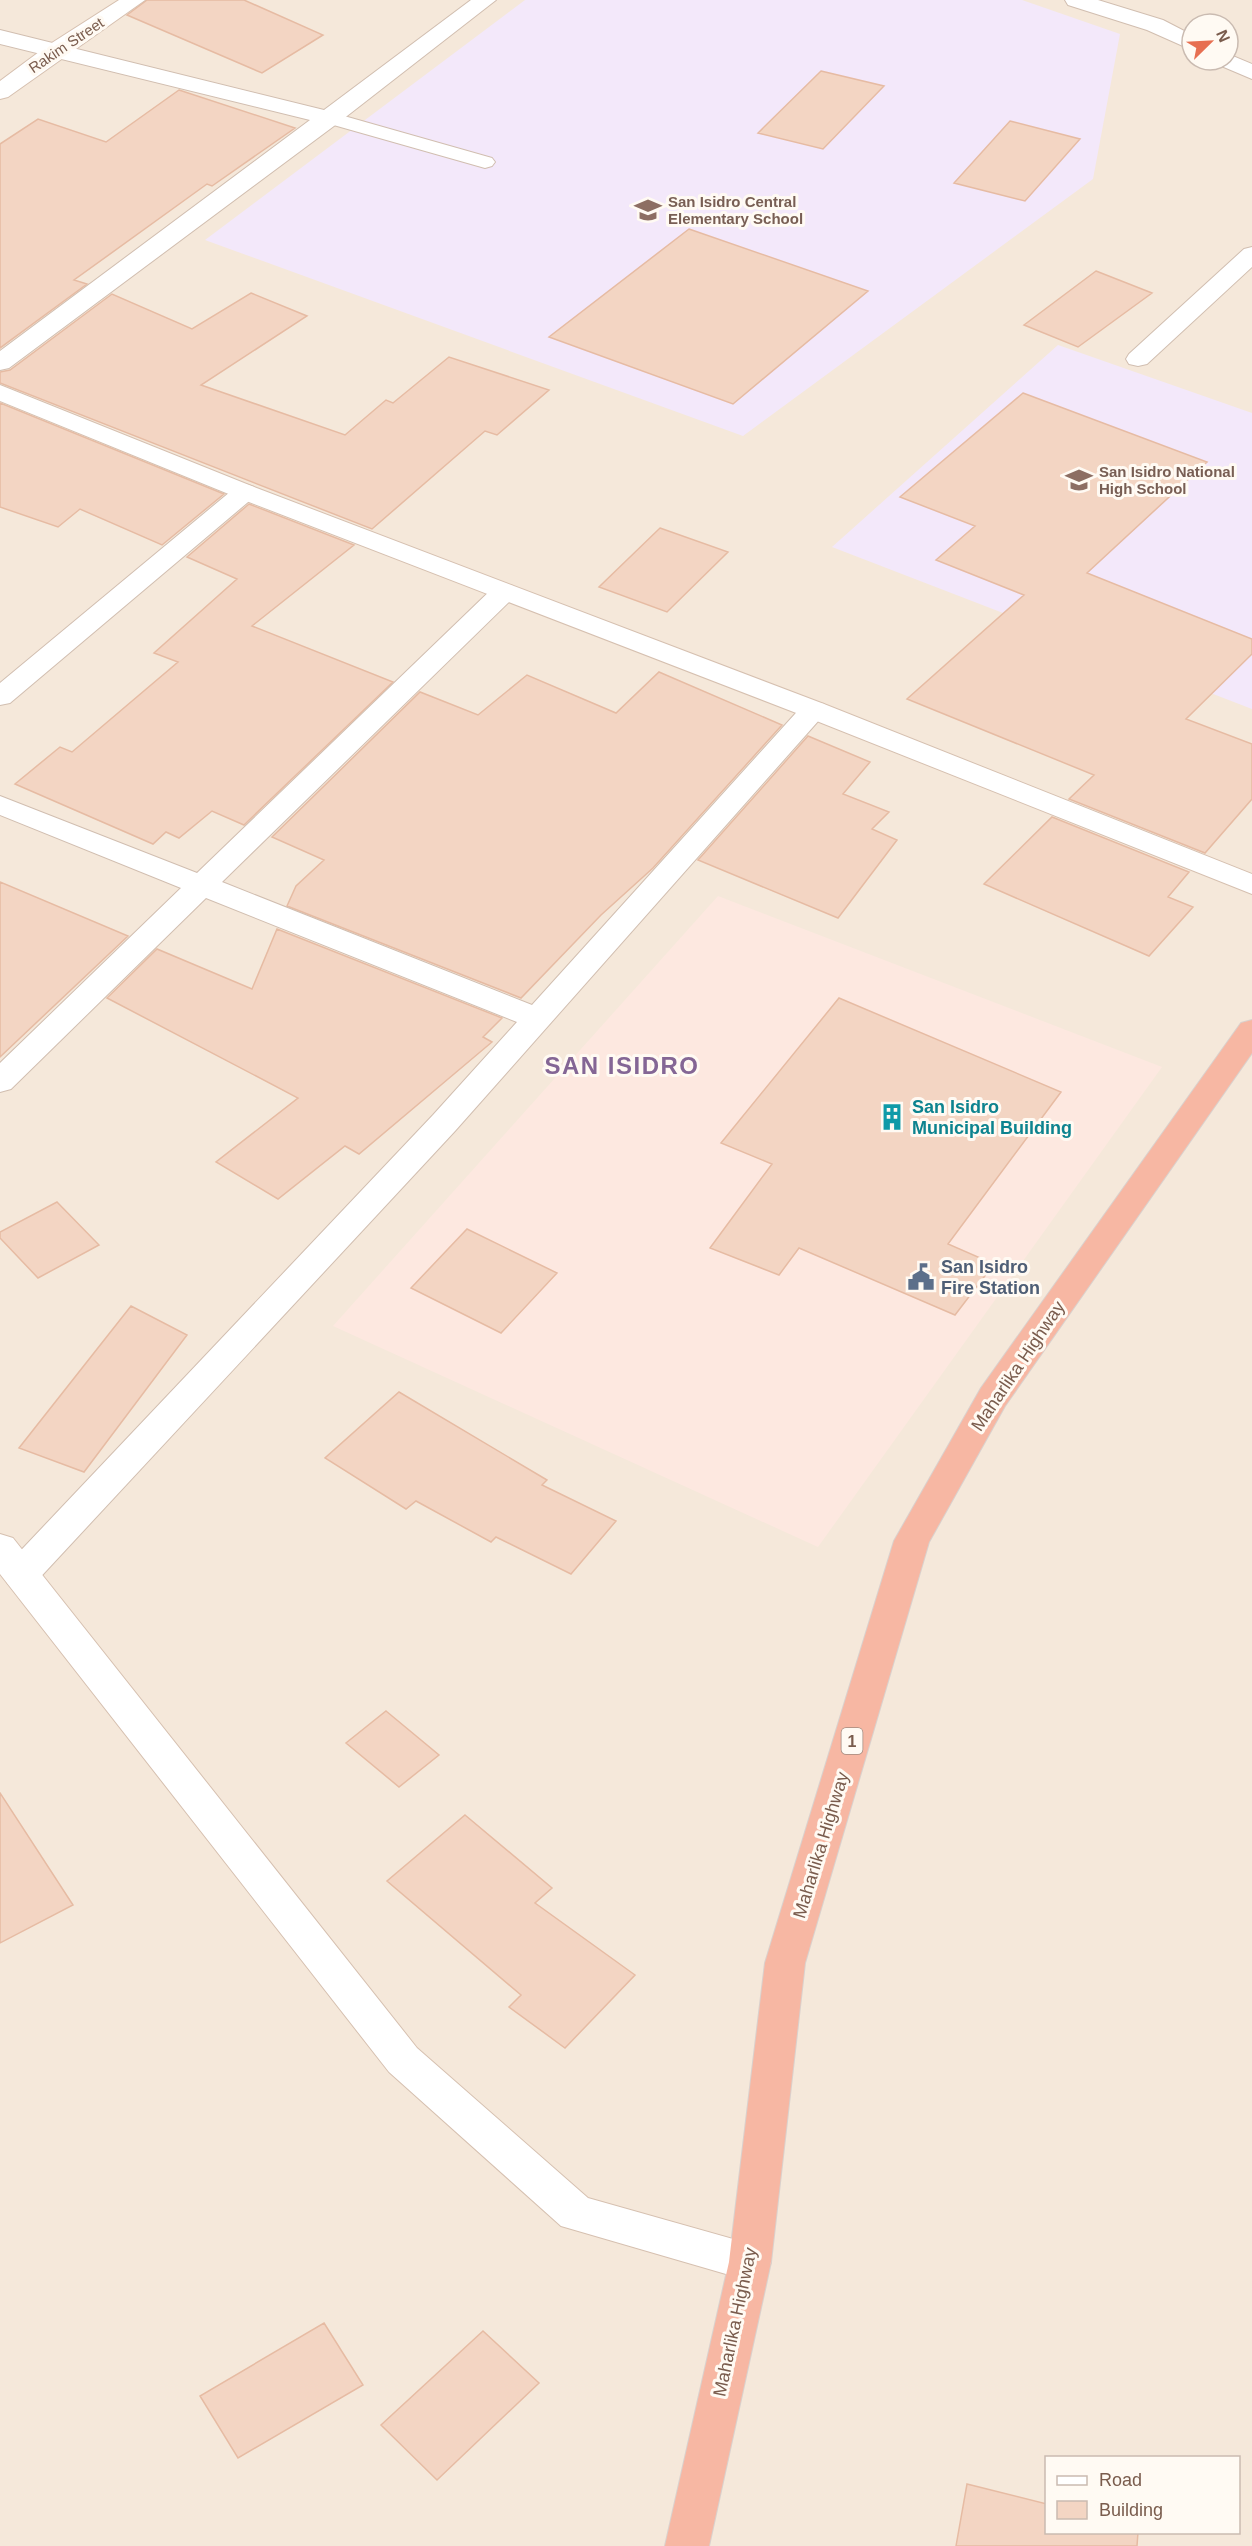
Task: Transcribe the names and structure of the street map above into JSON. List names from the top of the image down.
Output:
{
  "streets": {
    "highway": ["Maharlika Highway", "1"],
    "street": ["Rakim Street"]
  },
  "districts": ["SAN ISIDRO"],
  "places": {
    "school or university": ["San Isidro Central Elementary School", "San Isidro National High School"],
    "building": ["San Isidro Municipal Building"],
    "public building": ["San Isidro Fire Station"]
  },
  "legend": ["Road", "Building"],
  "north": "top right"
}
